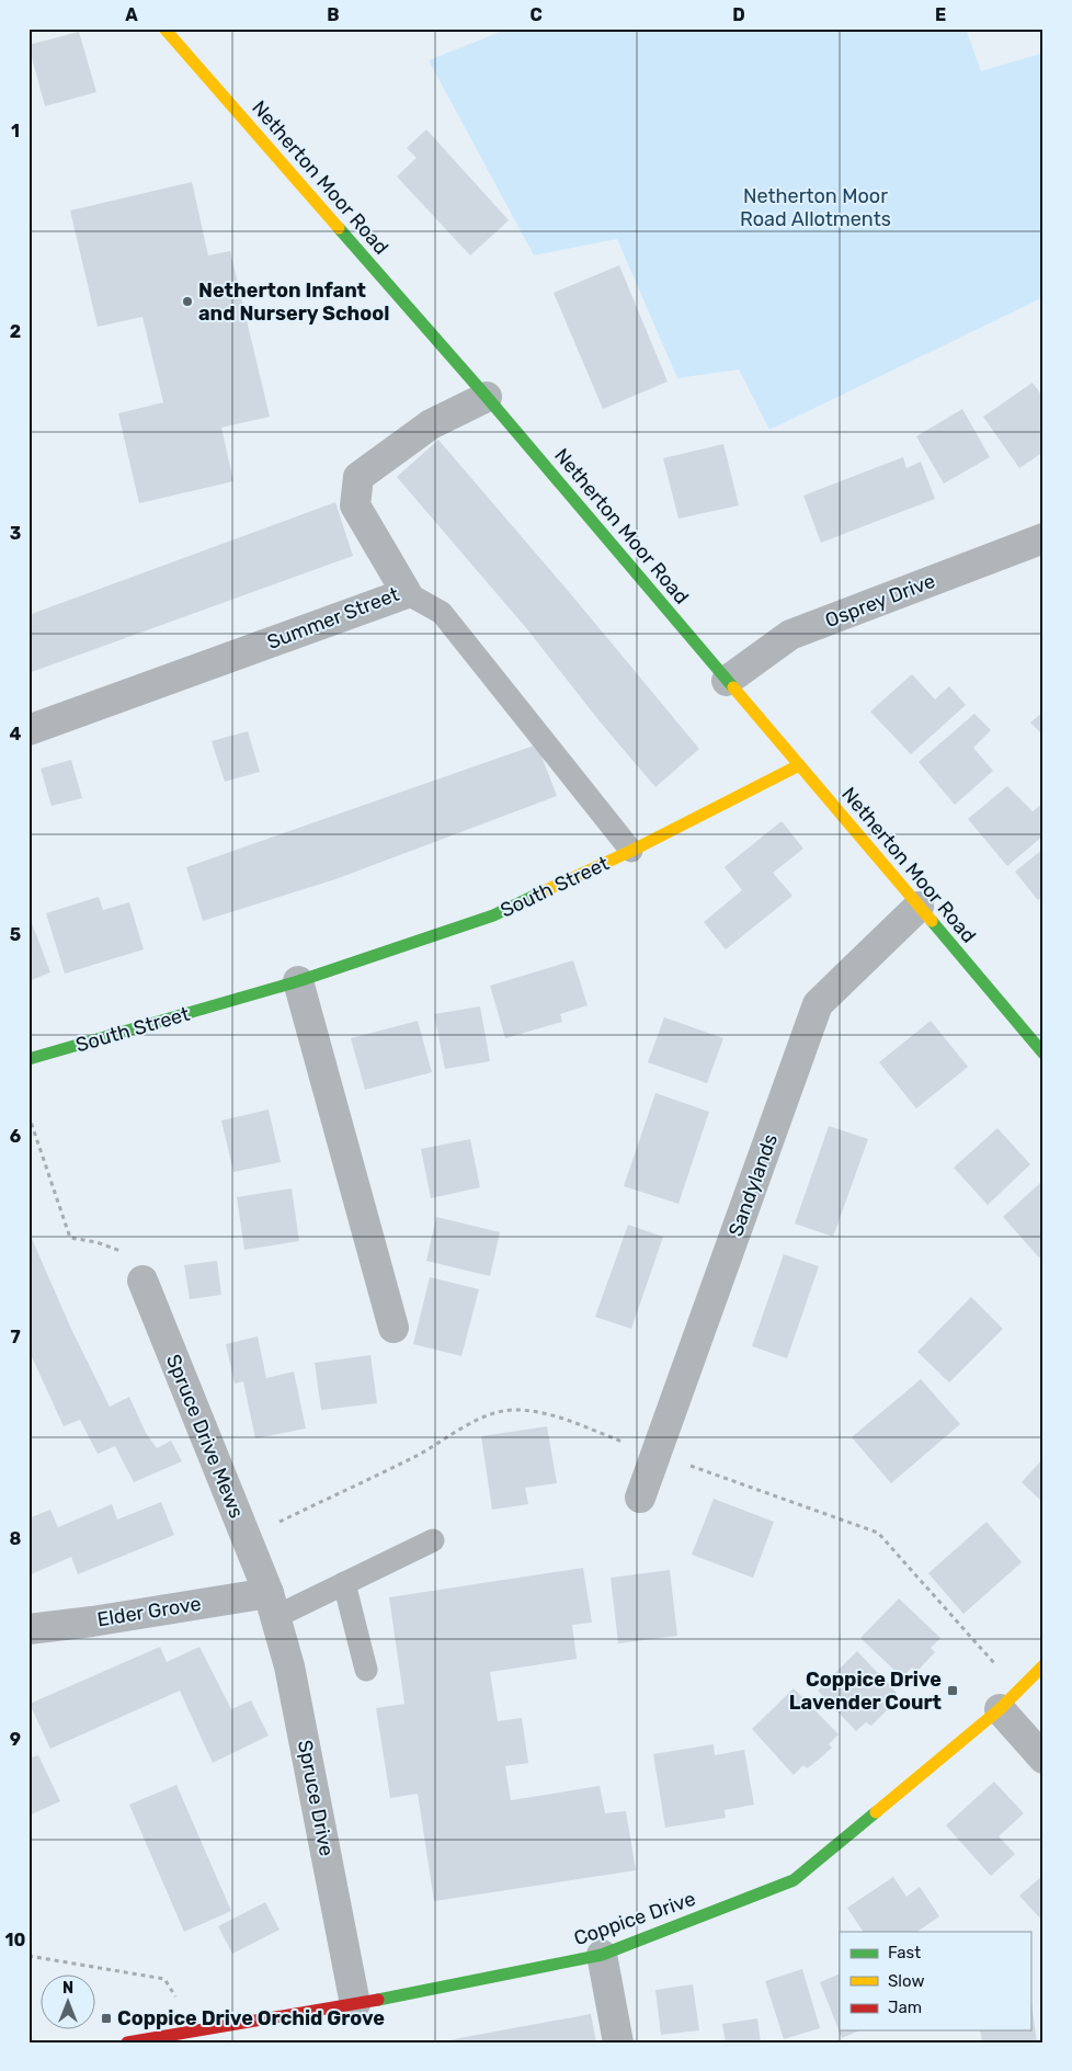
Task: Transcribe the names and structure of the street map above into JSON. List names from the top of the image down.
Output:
{
  "streets": {
    "street": [
      "Netherton Moor Road",
      "Osprey Drive",
      "Summer Street",
      "South Street",
      "Sandylands",
      "Spruce Drive Mews",
      "Elder Grove",
      "Spruce Drive",
      "Coppice Drive"
    ]
  },
  "crossings": [
    ["Netherton Moor Road", "Osprey Drive"],
    ["Netherton Moor Road", "Summer Street"],
    ["Netherton Moor Road", "South Street"],
    ["Netherton Moor Road", "Sandylands"],
    ["Spruce Drive Mews", "Elder Grove"],
    ["Spruce Drive Mews", "Spruce Drive"],
    ["Elder Grove", "Spruce Drive"],
    ["Spruce Drive", "Coppice Drive"]
  ],
  "parks": ["Netherton Moor Road Allotments"],
  "places": {
    "other": ["Netherton Infant and Nursery School"],
    "transit": ["Coppice Drive Lavender Court", "Coppice Drive Orchid Grove"]
  },
  "legend": ["Fast", "Slow", "Jam"],
  "north": "top",
  "grid": {
    "columns": [
      "A",
      "B",
      "C",
      "D",
      "E"
    ],
    "rows": [
      "1",
      "2",
      "3",
      "4",
      "5",
      "6",
      "7",
      "8",
      "9",
      "10"
    ]
  }
}
